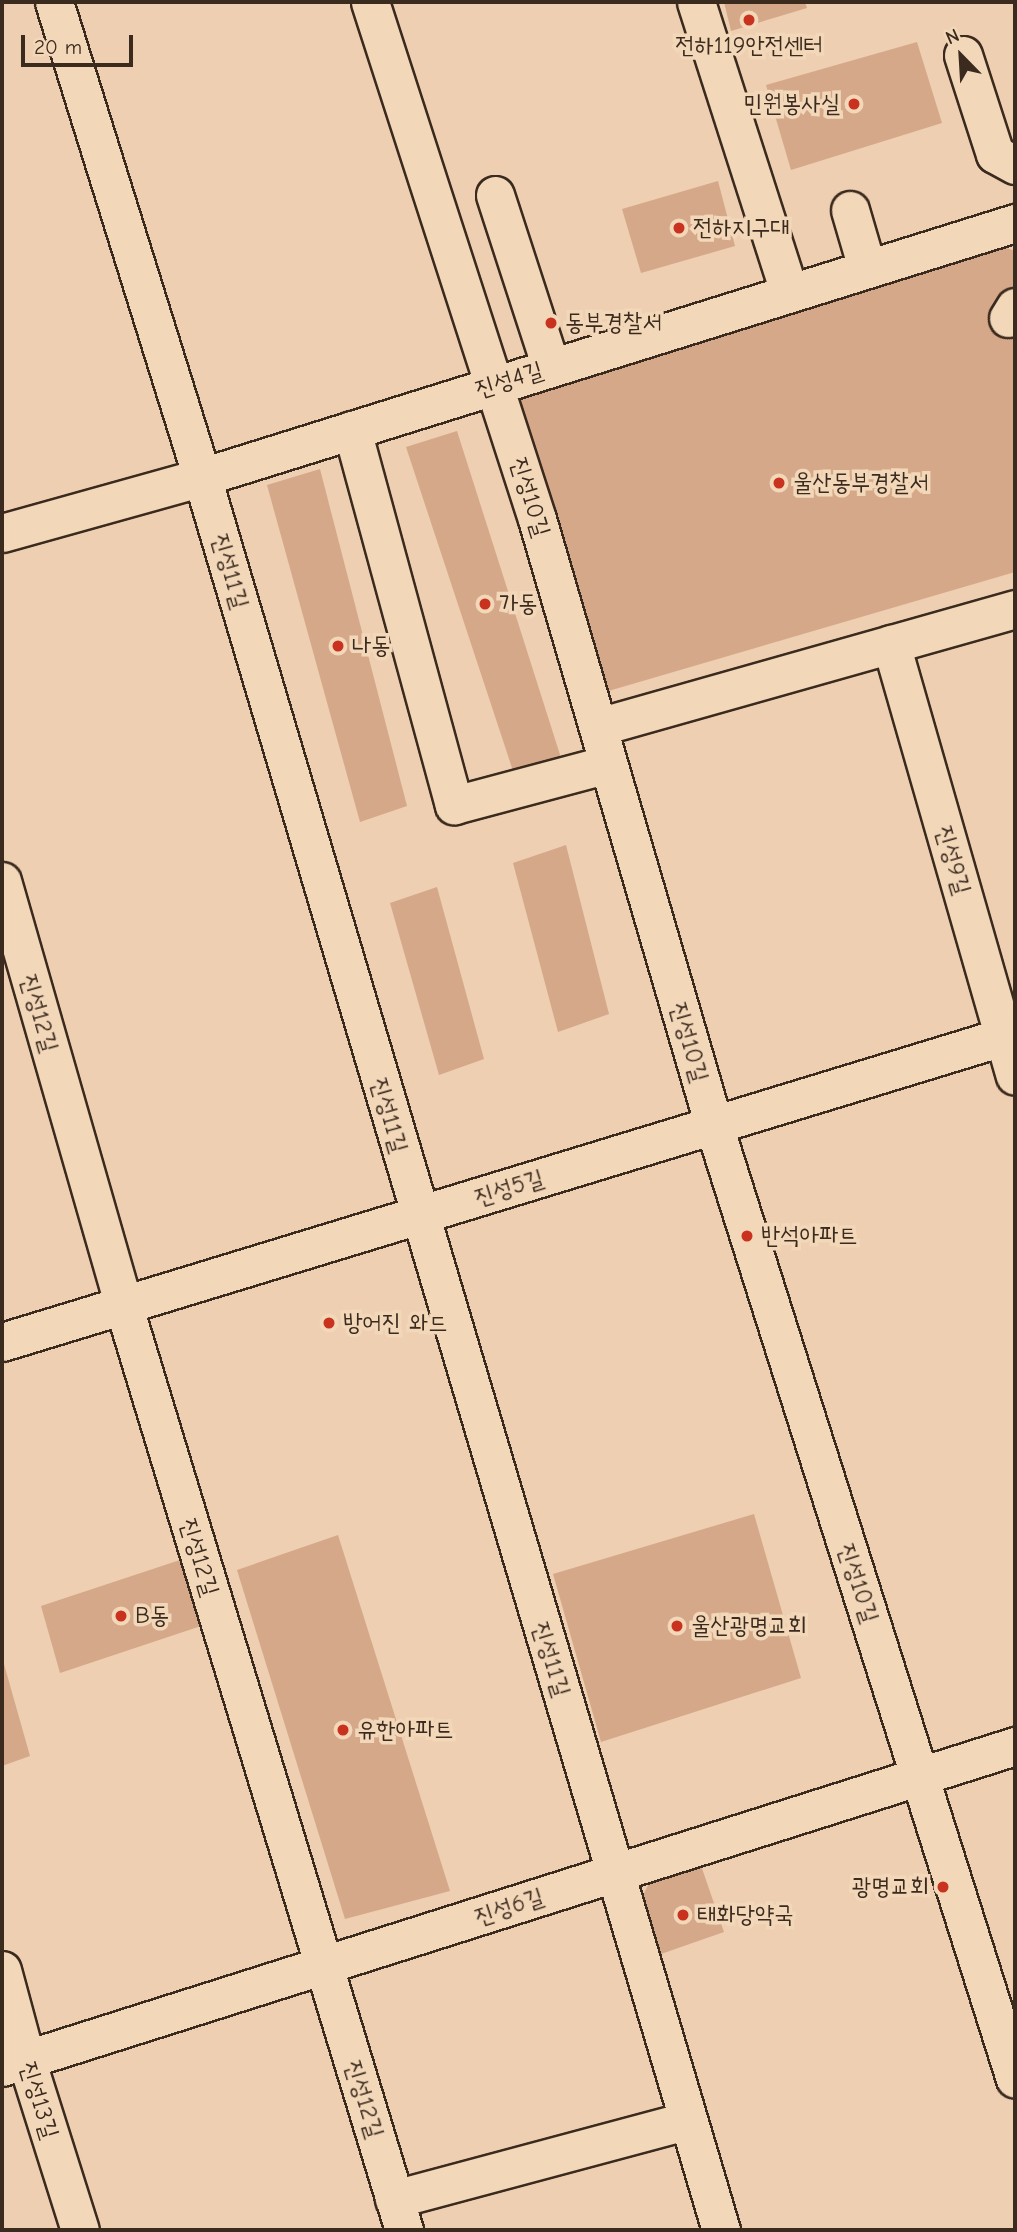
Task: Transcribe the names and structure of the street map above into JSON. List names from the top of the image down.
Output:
{
  "streets": {
    "street": [
      "진성4길",
      "진성10길",
      "진성11길",
      "진성9길",
      "진성12길",
      "진성5길",
      "진성6길",
      "진성13길"
    ]
  },
  "crossings": [
    ["진성4길", "진성10길"],
    ["진성4길", "진성11길"],
    ["진성10길", "진성5길"],
    ["진성10길", "진성6길"],
    ["진성11길", "진성5길"],
    ["진성11길", "진성6길"],
    ["진성9길", "진성5길"],
    ["진성12길", "진성5길"],
    ["진성12길", "진성6길"],
    ["진성6길", "진성13길"]
  ],
  "places": [
    "전하119안전센터",
    "민원봉사실",
    "전하지구대",
    "동부경찰서",
    "울산동부경찰서",
    "가동",
    "나동",
    "반석아파트",
    "방어진 와드",
    "B동",
    "울산광명교회",
    "유한아파트",
    "광명교회",
    "태화당약국"
  ],
  "scale_bar": "20 m",
  "north": "top left"
}
